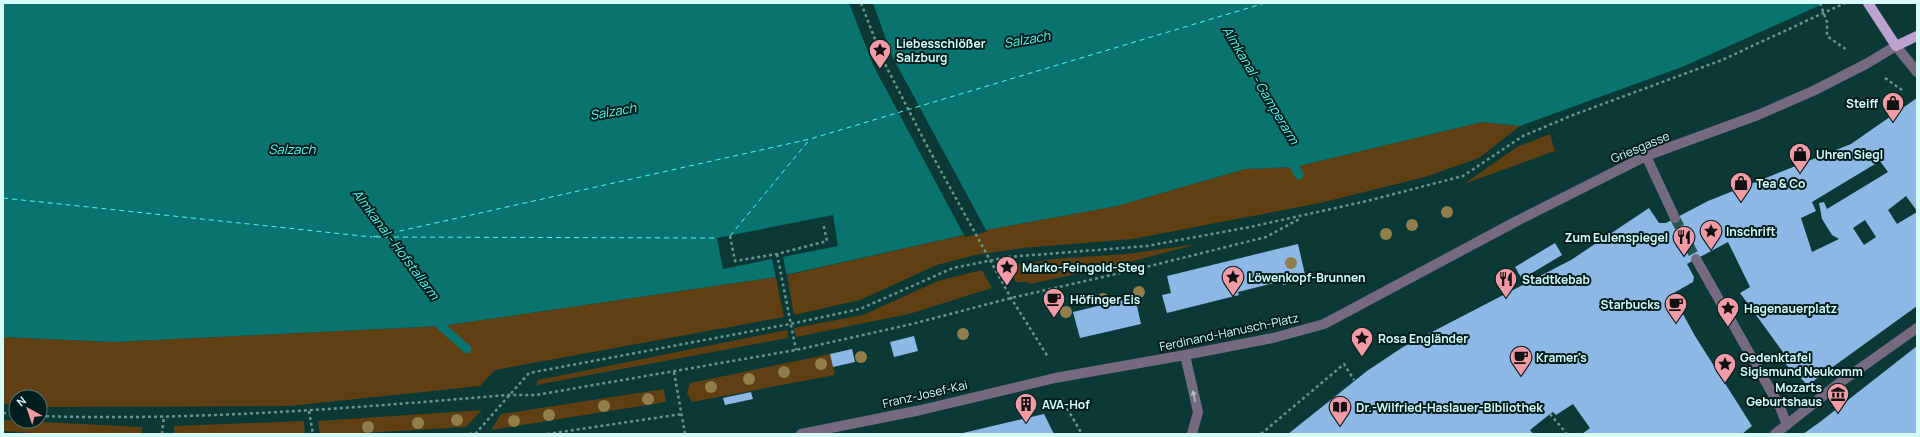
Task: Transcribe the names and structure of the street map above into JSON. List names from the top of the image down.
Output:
{
  "streets": {
    "street": ["Griesgasse", "Ferdinand-Hanusch-Platz", "Franz-Josef-Kai"]
  },
  "crossings": [
    ["Griesgasse", "Ferdinand-Hanusch-Platz"],
    ["Ferdinand-Hanusch-Platz", "Franz-Josef-Kai"]
  ],
  "water": ["Salzach", "Almkanal - Gamperarm", "Almkanal - Hofstallarm"],
  "places": {
    "place": [
      "Liebesschlößer Salzburg",
      "Inschrift",
      "Marko-Feingold-Steg",
      "Löwenkopf-Brunnen",
      "Hagenauerplatz",
      "Rosa Engländer",
      "Gedenktafel Sigismund Neukomm"
    ],
    "shop": ["Steiff", "Uhren Siegl", "Tea & Co"],
    "restaurant": ["Zum Eulenspiegel", "Stadtkebab"],
    "cafe": ["Höfinger Eis", "Starbucks", "Kramer's"],
    "museum": ["Mozarts Geburtshaus"],
    "building": ["AVA-Hof"],
    "library": ["Dr.-Wilfried-Haslauer-Bibliothek"]
  },
  "north": "top left"
}
